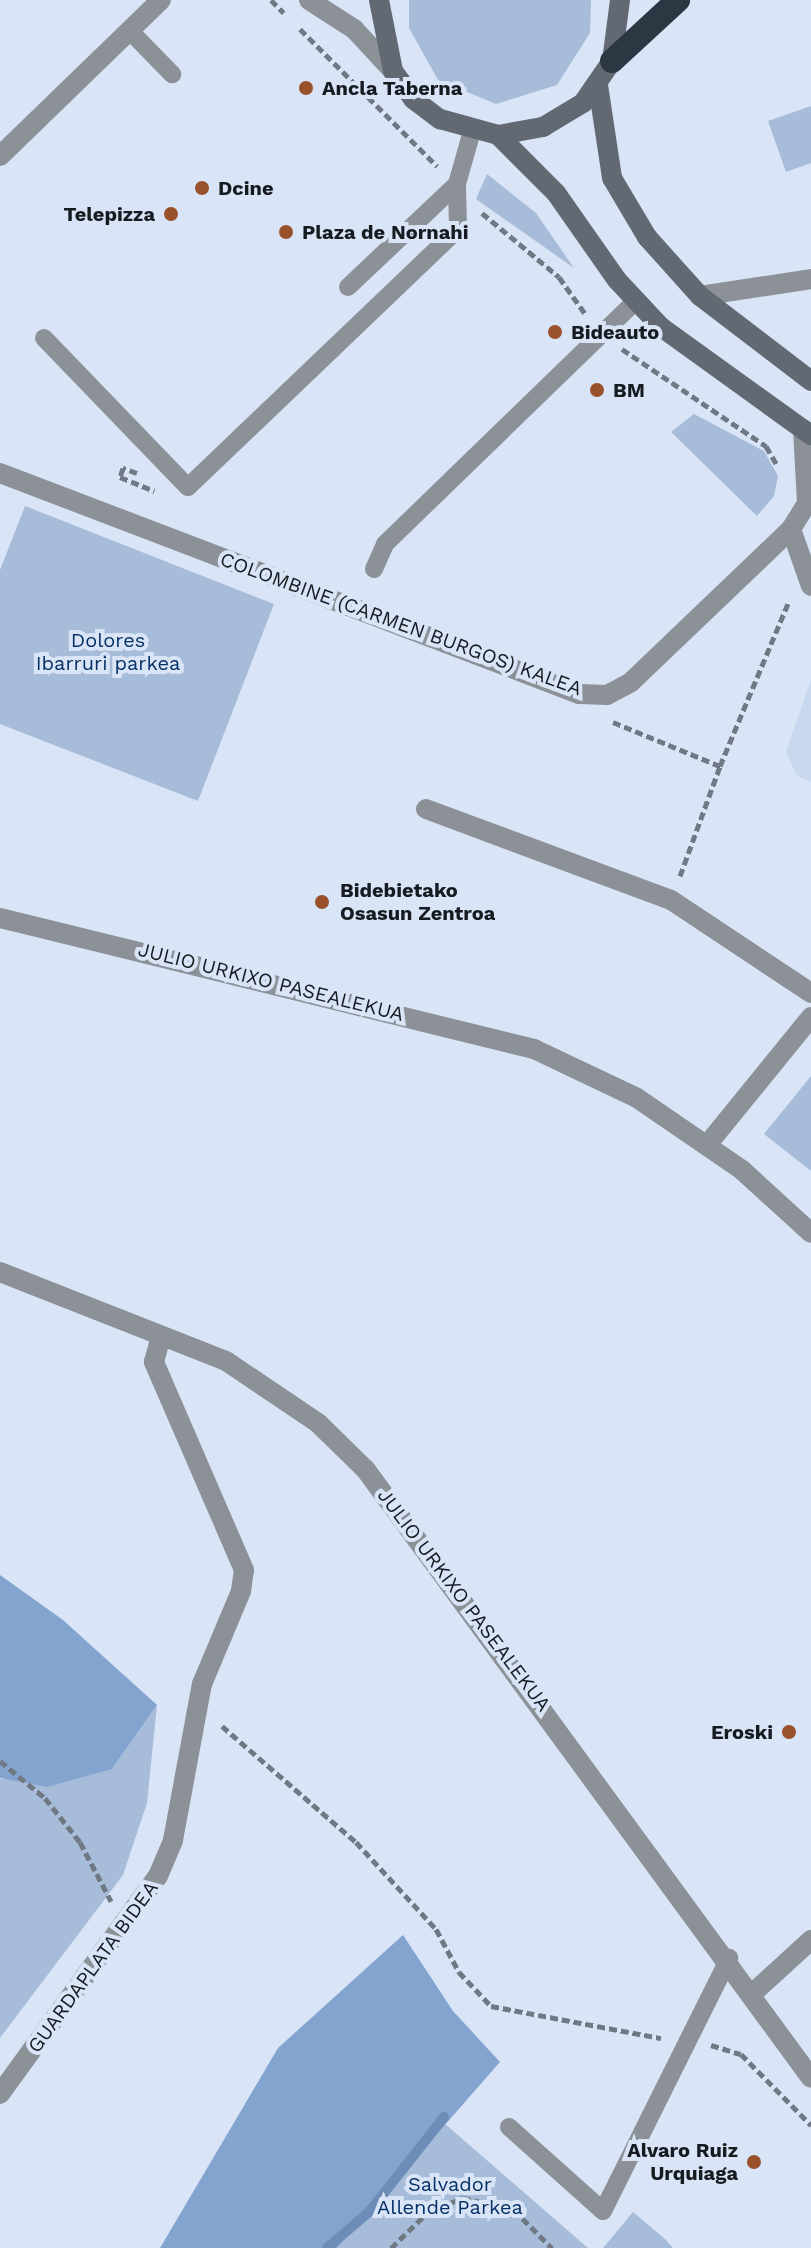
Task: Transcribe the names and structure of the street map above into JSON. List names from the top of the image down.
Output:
{
  "streets": {
    "street": ["COLOMBINE (CARMEN BURGOS) KALEA", "JULIO URKIXO PASEALEKUA", "GUARDAPLATA BIDEA"]
  },
  "crossings": [
    ["JULIO URKIXO PASEALEKUA", "GUARDAPLATA BIDEA"]
  ],
  "parks": ["Dolores Ibarruri parkea", "Salvador Allende Parkea"],
  "places": [
    "Ancla Taberna",
    "Dcine",
    "Telepizza",
    "Plaza de Nornahi",
    "Bideauto",
    "BM",
    "Bidebietako Osasun Zentroa",
    "Eroski",
    "Alvaro Ruiz Urquiaga"
  ]
}
